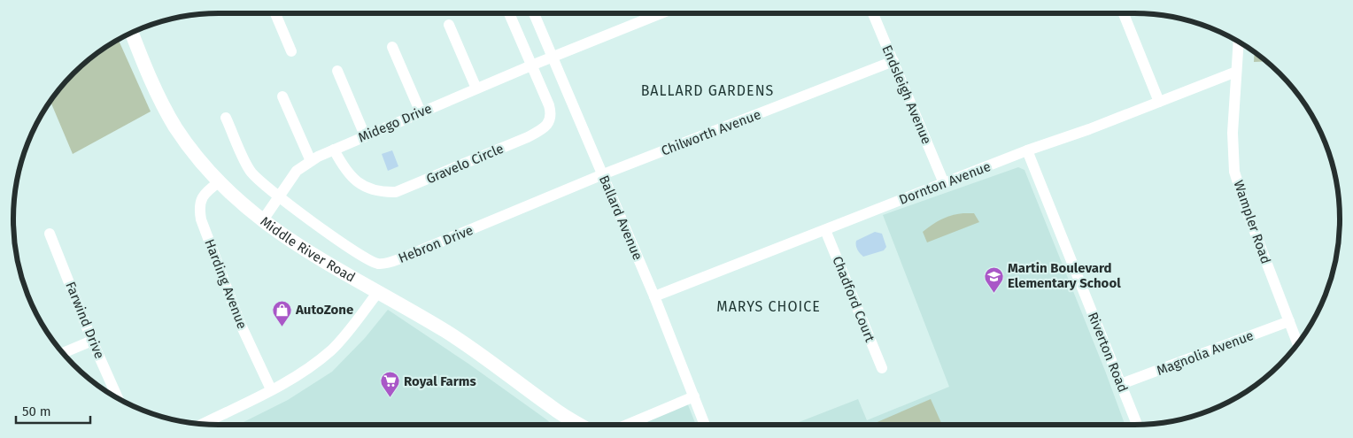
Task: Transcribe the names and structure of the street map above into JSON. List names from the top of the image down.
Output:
{
  "streets": {
    "street": [
      "Endsleigh Avenue",
      "Midego Drive",
      "Chilworth Avenue",
      "Gravelo Circle",
      "Dornton Avenue",
      "Ballard Avenue",
      "Wampler Road",
      "Hebron Drive",
      "Middle River Road",
      "Harding Avenue",
      "Chadford Court",
      "Farwind Drive",
      "Riverton Road",
      "Magnolia Avenue"
    ]
  },
  "crossings": [
    ["Endsleigh Avenue", "Chilworth Avenue"],
    ["Endsleigh Avenue", "Dornton Avenue"],
    ["Midego Drive", "Gravelo Circle"],
    ["Midego Drive", "Ballard Avenue"],
    ["Midego Drive", "Hebron Drive"],
    ["Midego Drive", "Middle River Road"],
    ["Chilworth Avenue", "Ballard Avenue"],
    ["Chilworth Avenue", "Hebron Drive"],
    ["Dornton Avenue", "Ballard Avenue"],
    ["Dornton Avenue", "Wampler Road"],
    ["Dornton Avenue", "Chadford Court"],
    ["Dornton Avenue", "Riverton Road"],
    ["Ballard Avenue", "Hebron Drive"],
    ["Wampler Road", "Magnolia Avenue"],
    ["Middle River Road", "Harding Avenue"],
    ["Riverton Road", "Magnolia Avenue"]
  ],
  "districts": ["BALLARD GARDENS", "MARYS CHOICE"],
  "places": {
    "school or university": ["Martin Boulevard Elementary School"],
    "shop": ["AutoZone"],
    "supermarket": ["Royal Farms"]
  },
  "scale_bar": "50 m"
}
